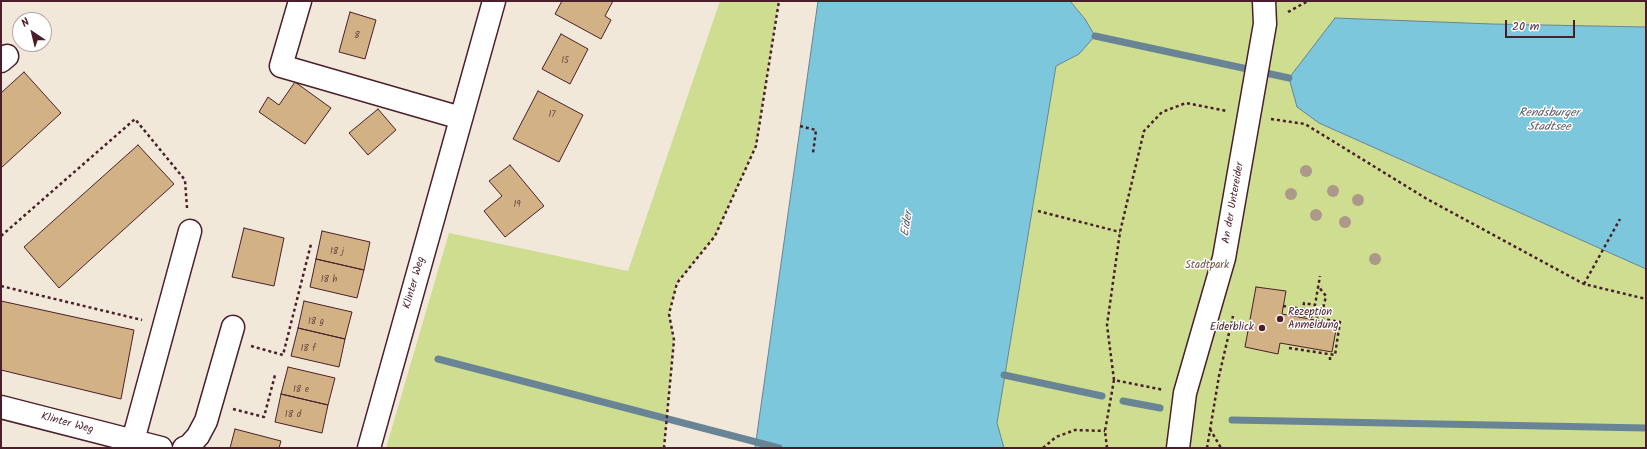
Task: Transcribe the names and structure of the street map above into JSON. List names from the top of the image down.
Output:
{
  "streets": {
    "street": ["An der Untereider", "Klinter Weg"]
  },
  "water": ["Rendsburger Stadtsee", "Eider"],
  "parks": ["Stadtpark"],
  "places": ["Rezeption Anmeldung", "Eiderblick"],
  "house_numbers": [
    "8",
    "15",
    "17",
    "19",
    "18 j",
    "18 h",
    "18 g",
    "18 f",
    "18 e",
    "18 d"
  ],
  "scale_bar": "20 m",
  "north": "top left"
}
